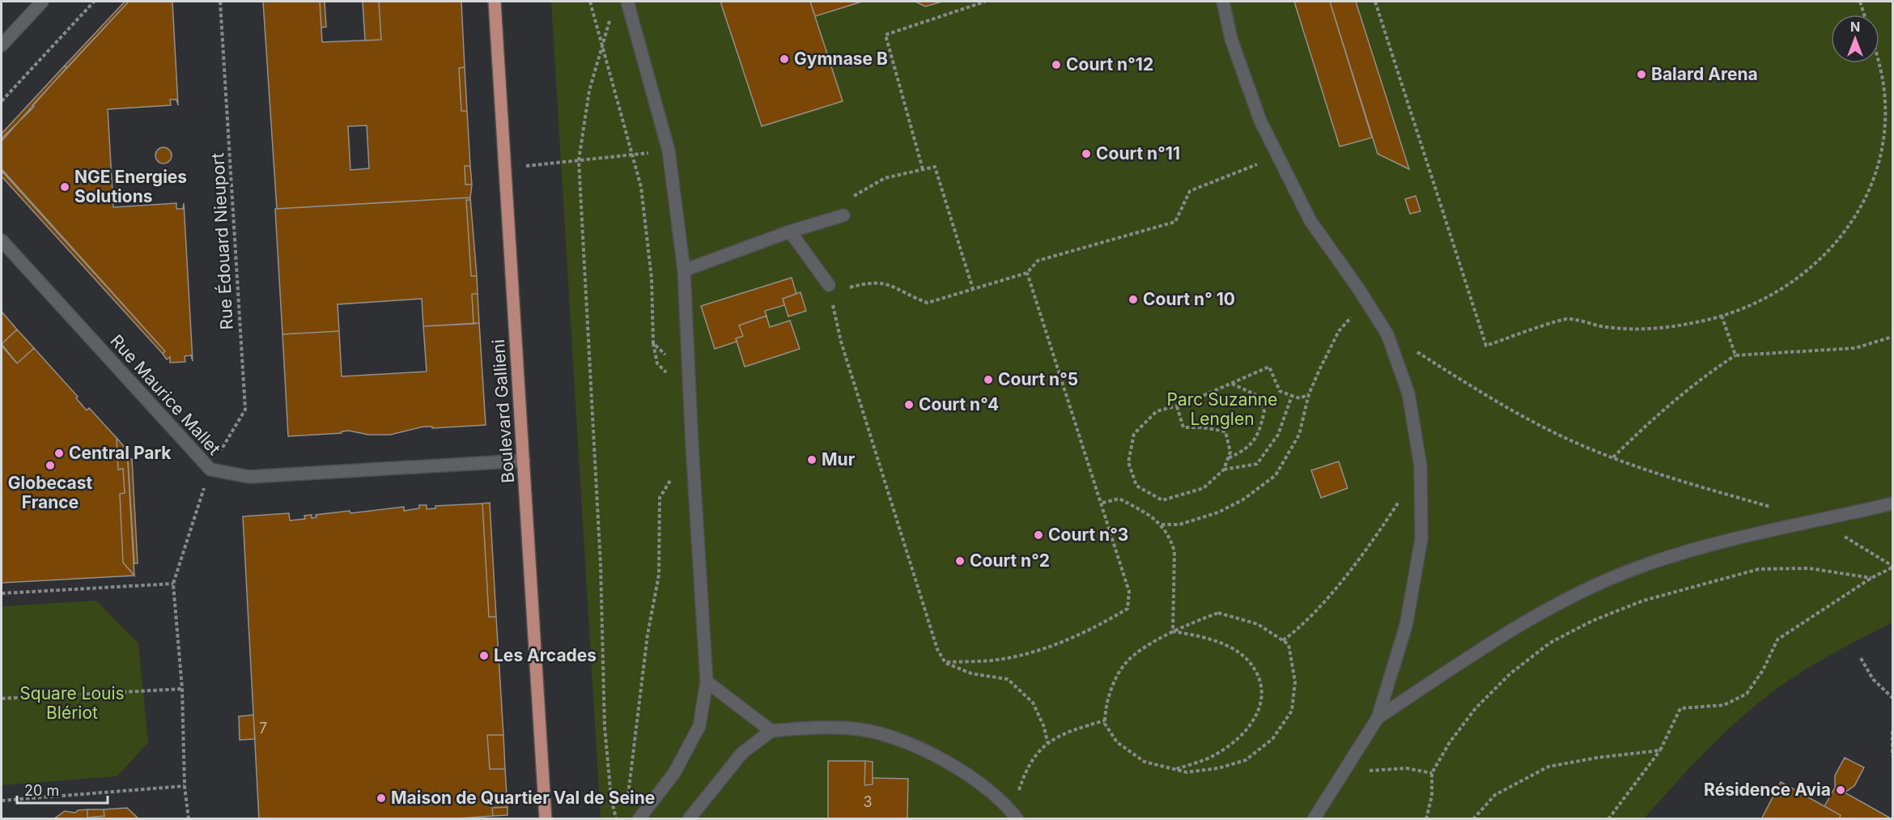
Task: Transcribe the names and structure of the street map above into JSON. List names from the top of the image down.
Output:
{
  "streets": {
    "main road": ["Boulevard Gallieni"],
    "street": ["Rue Maurice Mallet"],
    "path": ["Rue Édouard Nieuport"]
  },
  "crossings": [
    ["Rue Édouard Nieuport", "Rue Maurice Mallet"],
    ["Rue Maurice Mallet", "Boulevard Gallieni"]
  ],
  "parks": ["Parc Suzanne Lenglen", "Square Louis Blériot"],
  "places": [
    "Gymnase B",
    "Court n°12",
    "Balard Arena",
    "Court n°11",
    "NGE Energies Solutions",
    "Court n° 10",
    "Court n°5",
    "Court n°4",
    "Central Park",
    "Mur",
    "Globecast France",
    "Court n°3",
    "Court n°2",
    "Les Arcades",
    "Résidence Avia",
    "Maison de Quartier Val de Seine"
  ],
  "house_numbers": ["7", "3"],
  "scale_bar": "20 m",
  "north": "top"
}
